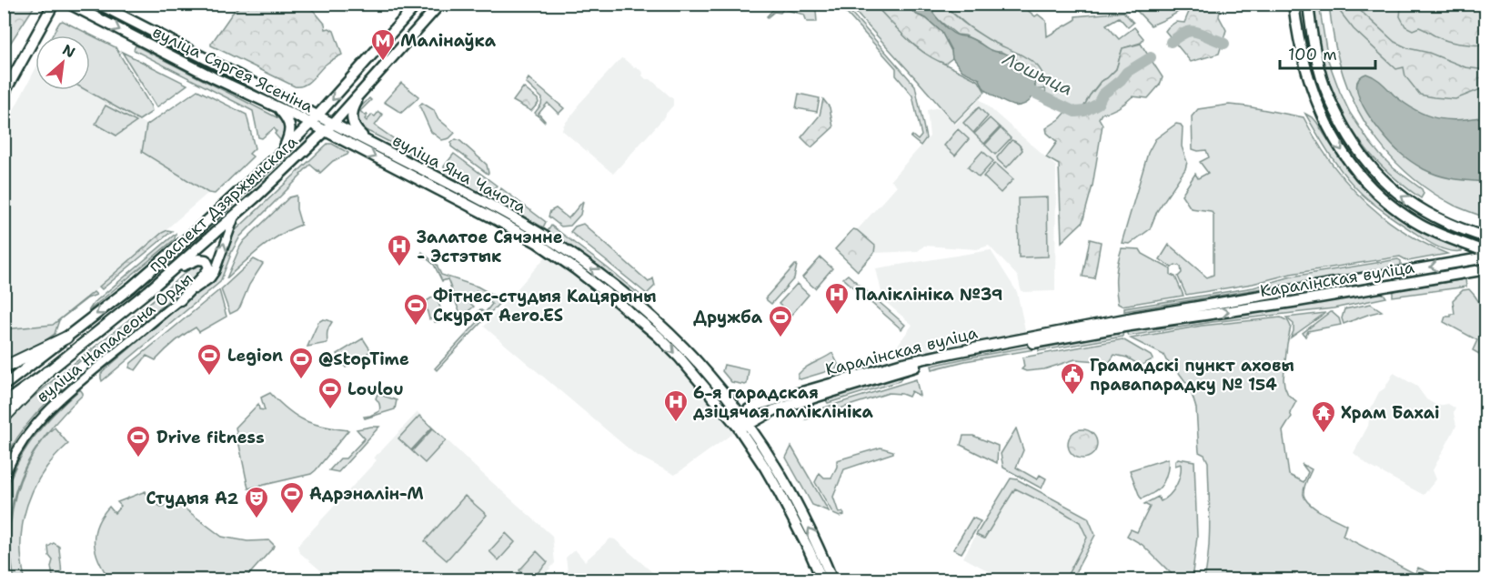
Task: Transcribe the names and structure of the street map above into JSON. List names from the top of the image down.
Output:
{
  "streets": {
    "main road": [
      "вуліца Сяргея Ясеніна",
      "вуліца Яна Чачота",
      "праспект Дзяржынскага",
      "Каралінская вуліца"
    ],
    "street": ["вуліца Напалеона Орды"]
  },
  "crossings": [
    ["вуліца Сяргея Ясеніна", "вуліца Яна Чачота"],
    ["вуліца Сяргея Ясеніна", "праспект Дзяржынскага"],
    ["вуліца Яна Чачота", "праспект Дзяржынскага"],
    ["вуліца Яна Чачота", "Каралінская вуліца"],
    ["праспект Дзяржынскага", "вуліца Напалеона Орды"]
  ],
  "water": ["Лошыца"],
  "places": {
    "metro station": ["Малінаўка"],
    "hospital": ["Залатое Сячэнне - Эстэтык", "Паліклініка №39", "6-я гарадская дзіцячая паліклініка"],
    "sports": [
      "Фітнес-студыя Кацярыны Скурат Aero.ES",
      "Дружба",
      "Legion",
      "@StopTime",
      "Loulou",
      "Drive fitness",
      "Адрэналін-М"
    ],
    "public building": ["Грамадскі пункт аховы правапарадку № 154"],
    "temple": ["Храм Бахаі"],
    "theatre": ["Студыя А2"]
  },
  "scale_bar": "100 m",
  "north": "top right"
}
